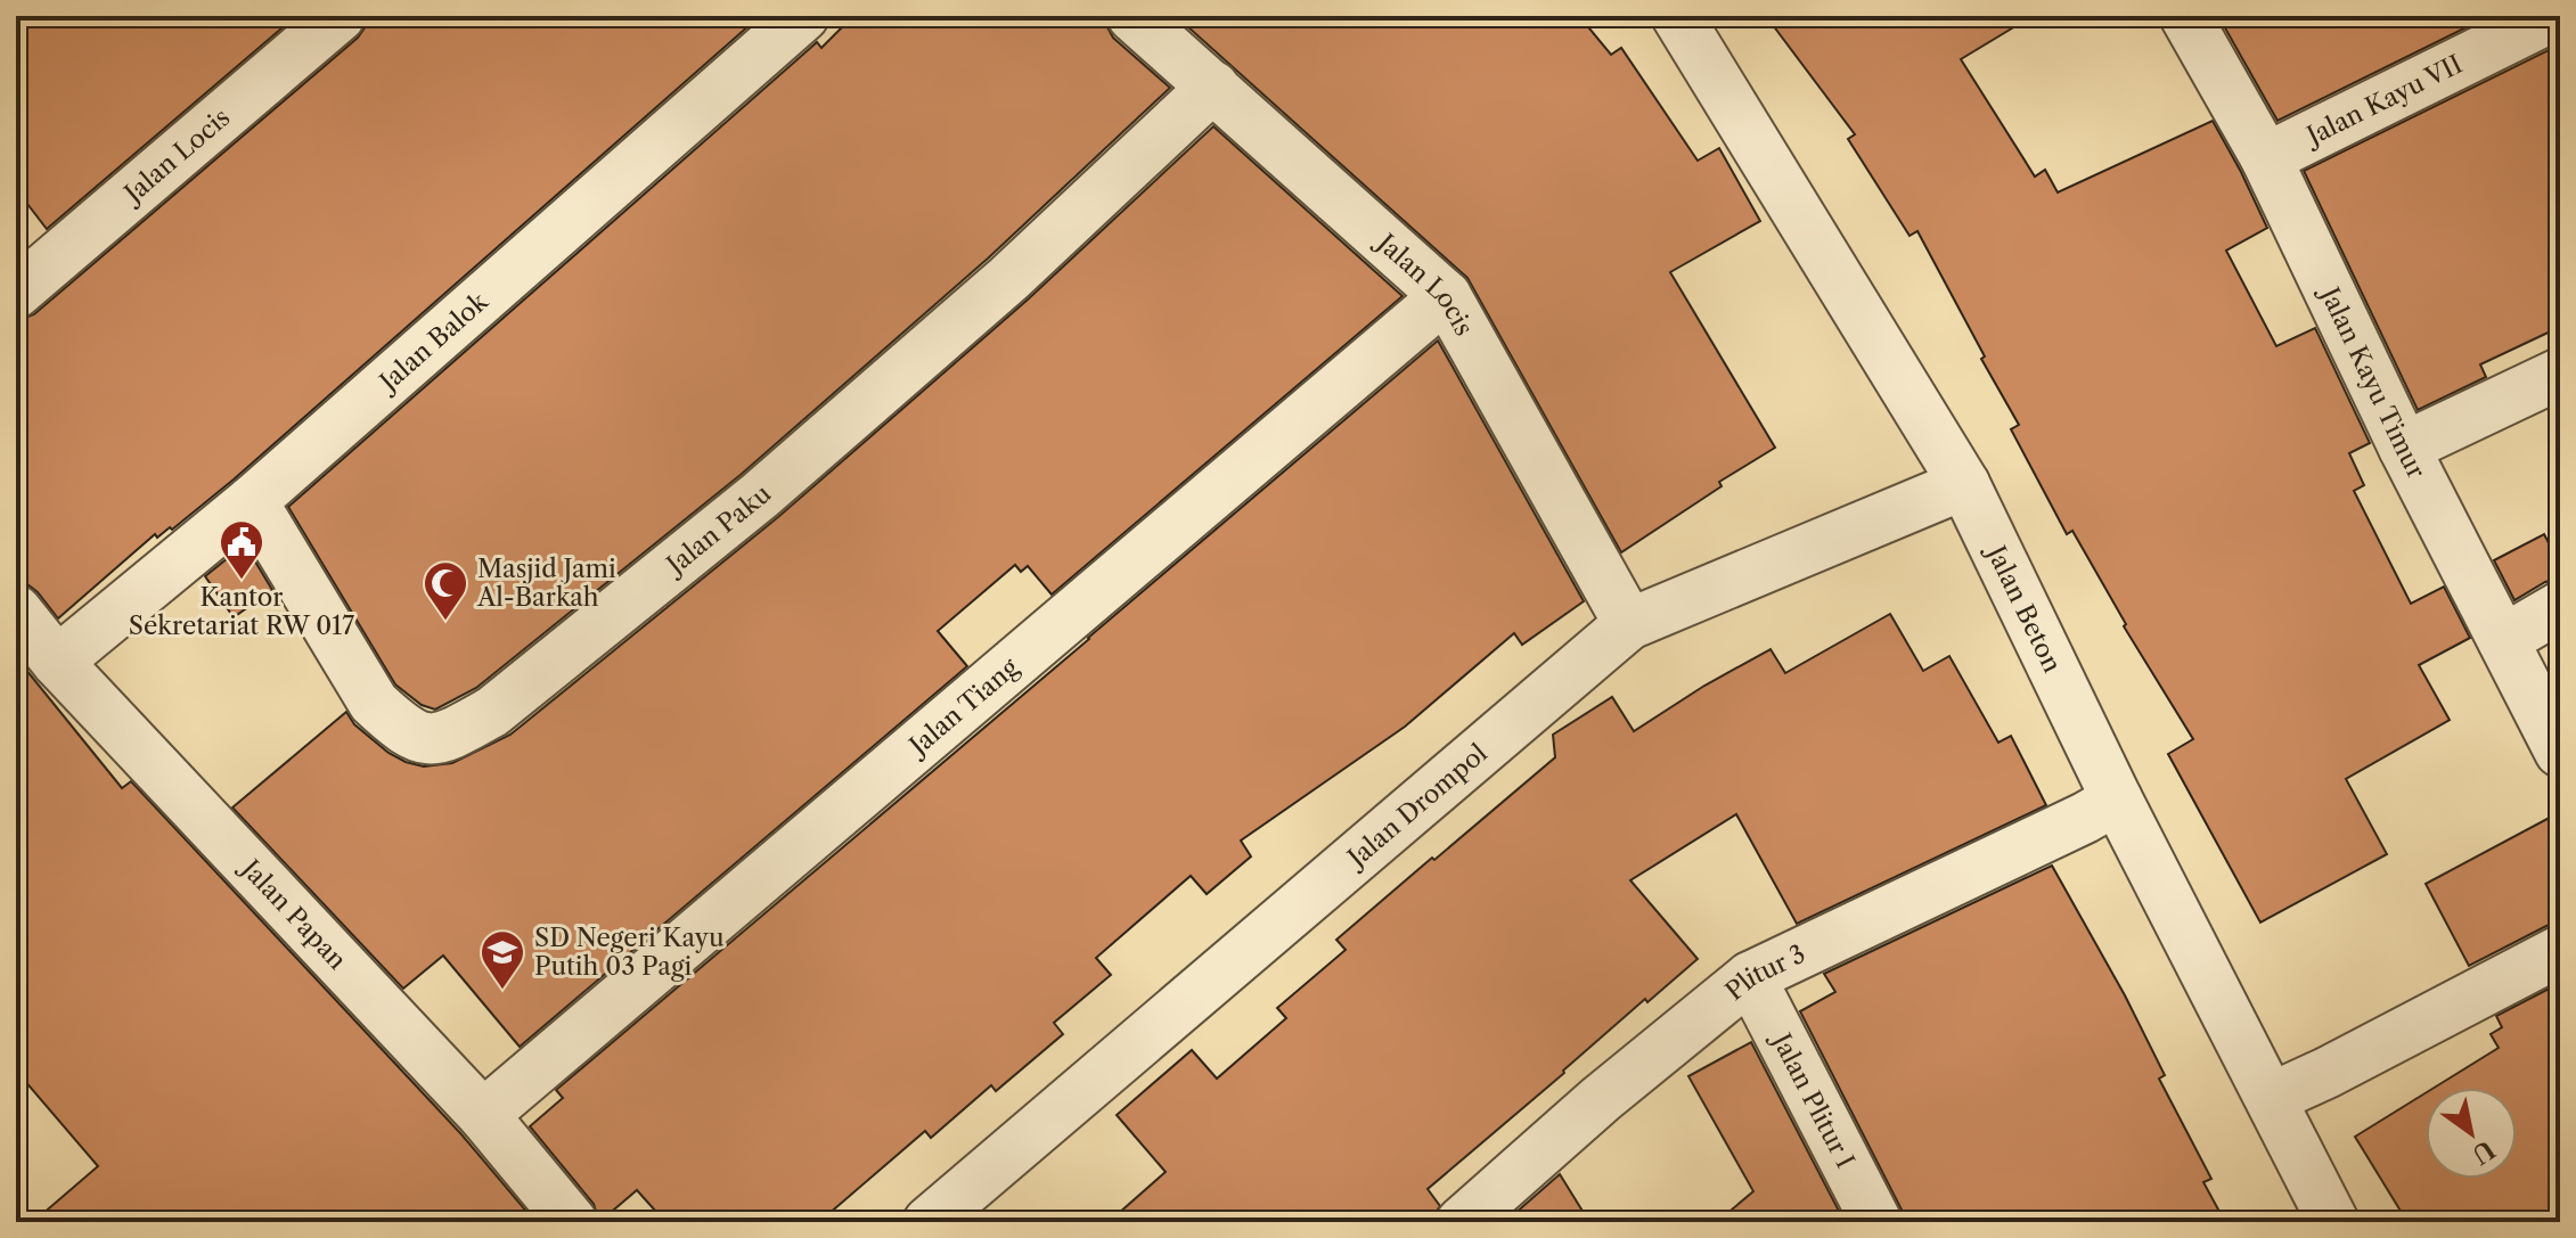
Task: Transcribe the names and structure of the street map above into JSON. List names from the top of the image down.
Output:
{
  "streets": {
    "street": [
      "Jalan Kayu VII",
      "Jalan Locis",
      "Jalan Balok",
      "Jalan Kayu Timur",
      "Jalan Paku",
      "Jalan Beton",
      "Jalan Tiang",
      "Jalan Drompol",
      "Jalan Papan",
      "Plitur 3",
      "Jalan Plitur I"
    ]
  },
  "crossings": [
    ["Jalan Kayu VII", "Jalan Kayu Timur"],
    ["Jalan Locis", "Jalan Paku"],
    ["Jalan Locis", "Jalan Tiang"],
    ["Jalan Locis", "Jalan Drompol"],
    ["Jalan Balok", "Jalan Paku"],
    ["Jalan Balok", "Jalan Papan"],
    ["Jalan Beton", "Jalan Drompol"],
    ["Jalan Beton", "Plitur 3"],
    ["Jalan Tiang", "Jalan Papan"],
    ["Plitur 3", "Jalan Plitur I"]
  ],
  "places": {
    "public building": ["Kantor Sekretariat RW 017"],
    "mosque": ["Masjid Jami Al-Barkah"],
    "school or university": ["SD Negeri Kayu Putih 03 Pagi"]
  },
  "north": "bottom right"
}
